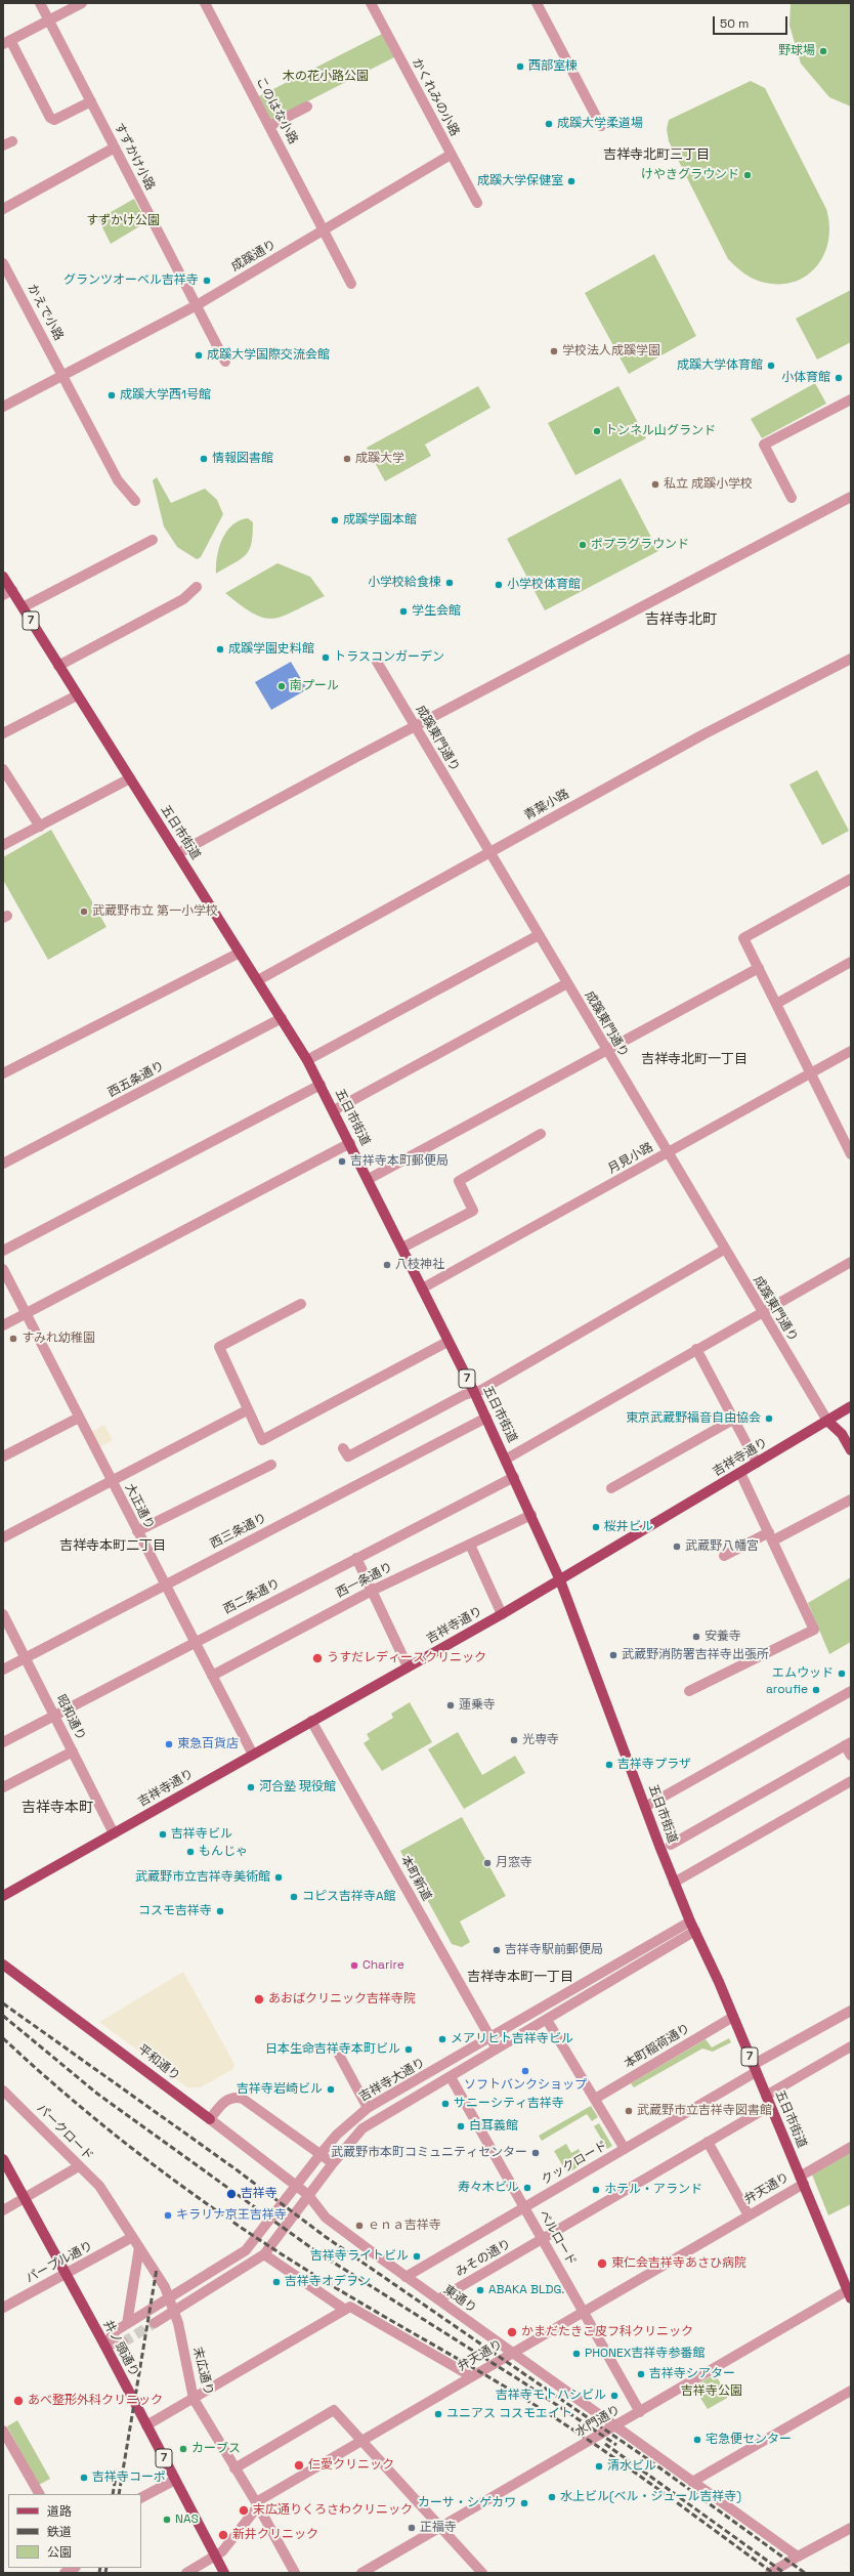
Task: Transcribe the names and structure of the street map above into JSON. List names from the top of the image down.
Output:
{
  "streets": {
    "main road": [
      "7",
      "五日市街道",
      "吉祥寺通り",
      "平和通り",
      "井ノ頭通り"
    ],
    "street": [
      "かくれみの小路",
      "このはな小路",
      "すずかけ小路",
      "成蹊通り",
      "かえで小路",
      "成蹊東門通り",
      "青葉小路",
      "西五条通り",
      "月見小路",
      "大正通り",
      "西三条通り",
      "西一条通り",
      "西二条通り",
      "昭和通り",
      "本町新道",
      "本町稲荷通り",
      "吉祥寺大通り",
      "パークロード",
      "クックロード",
      "弁天通り",
      "ベルロード",
      "みその通り",
      "パープル通り",
      "東通り",
      "末広通り",
      "水門通り"
    ]
  },
  "crossings": [
    ["かくれみの小路", "成蹊通り"],
    ["このはな小路", "成蹊通り"],
    ["すずかけ小路", "成蹊通り"],
    ["成蹊通り", "かえで小路"],
    ["成蹊東門通り", "青葉小路"],
    ["成蹊東門通り", "月見小路"],
    ["成蹊東門通り", "吉祥寺通り"],
    ["青葉小路", "五日市街道"],
    ["五日市街道", "西五条通り"],
    ["五日市街道", "月見小路"],
    ["五日市街道", "吉祥寺通り"],
    ["五日市街道", "西三条通り"],
    ["五日市街道", "西一条通り"],
    ["五日市街道", "西二条通り"],
    ["五日市街道", "本町稲荷通り"],
    ["五日市街道", "吉祥寺大通り"],
    ["五日市街道", "クックロード"],
    ["五日市街道", "弁天通り"],
    ["五日市街道", "みその通り"],
    ["五日市街道", "水門通り"],
    ["吉祥寺通り", "大正通り"],
    ["吉祥寺通り", "昭和通り"],
    ["吉祥寺通り", "本町新道"],
    ["大正通り", "西三条通り"],
    ["大正通り", "西一条通り"],
    ["大正通り", "西二条通り"],
    ["西三条通り", "昭和通り"],
    ["西二条通り", "昭和通り"],
    ["本町新道", "吉祥寺大通り"],
    ["平和通り", "吉祥寺大通り"],
    ["平和通り", "東通り"],
    ["吉祥寺大通り", "ベルロード"],
    ["吉祥寺大通り", "東通り"],
    ["吉祥寺大通り", "井ノ頭通り"],
    ["吉祥寺大通り", "末広通り"],
    ["パークロード", "末広通り"],
    ["クックロード", "ベルロード"],
    ["クックロード", "東通り"],
    ["弁天通り", "ベルロード"],
    ["弁天通り", "東通り"],
    ["弁天通り", "井ノ頭通り"],
    ["弁天通り", "末広通り"],
    ["ベルロード", "みその通り"],
    ["ベルロード", "水門通り"],
    ["みその通り", "東通り"],
    ["パープル通り", "井ノ頭通り"],
    ["東通り", "水門通り"]
  ],
  "districts": [
    "吉祥寺北町三丁目",
    "吉祥寺北町",
    "吉祥寺北町一丁目",
    "吉祥寺本町二丁目",
    "吉祥寺本町",
    "吉祥寺本町一丁目"
  ],
  "parks": ["木の花小路公園", "すずかけ公園", "吉祥寺公園"],
  "places": [
    "野球場",
    "西部室棟",
    "成蹊大学柔道場",
    "けやきグラウンド",
    "成蹊大学保健室",
    "グランツオーベル吉祥寺",
    "学校法人成蹊学園",
    "成蹊大学国際交流会館",
    "成蹊大学体育館",
    "小体育館",
    "成蹊大学西1号館",
    "トンネル山グランド",
    "情報図書館",
    "成蹊大学",
    "私立 成蹊小学校",
    "成蹊学園本館",
    "ポプラグラウンド",
    "小学校給食棟",
    "小学校体育館",
    "学生会館",
    "成蹊学園史料館",
    "トラスコンガーデン",
    "南プール",
    "武蔵野市立 第一小学校",
    "吉祥寺本町郵便局",
    "八枝神社",
    "すみれ幼稚園",
    "東京武蔵野福音自由協会",
    "桜井ビル",
    "武蔵野八幡宮",
    "安養寺",
    "武蔵野消防署吉祥寺出張所",
    "うすだレディースクリニック",
    "エムウッド",
    "aroufie",
    "蓮乗寺",
    "光専寺",
    "東急百貨店",
    "吉祥寺プラザ",
    "河合塾 現役館",
    "吉祥寺ビル",
    "もんじゃ",
    "月窓寺",
    "武蔵野市立吉祥寺美術館",
    "コピス吉祥寺A館",
    "コスモ吉祥寺",
    "吉祥寺駅前郵便局",
    "Charire",
    "あおばクリニック吉祥寺院",
    "メアリヒト吉祥寺ビル",
    "日本生命吉祥寺本町ビル",
    "ソフトバンクショップ",
    "吉祥寺岩崎ビル",
    "サニーシティ吉祥寺",
    "武蔵野市立吉祥寺図書館",
    "白耳義館",
    "武蔵野市本町コミュニティセンター",
    "寿々木ビル",
    "ホテル・アランド",
    "吉祥寺",
    "キラリナ京王吉祥寺",
    "ｅｎａ吉祥寺",
    "吉祥寺ライトビル",
    "東仁会吉祥寺あさひ病院",
    "吉祥寺オデヲン",
    "ABAKA BLDG.",
    "かまだたきこ皮フ科クリニック",
    "PHONEX吉祥寺参番館",
    "吉祥寺シアター",
    "吉祥寺モトハシビル",
    "あべ整形外科クリニック",
    "ユニアス コスモエイト",
    "宅急便センター",
    "カーブス",
    "仁愛クリニック",
    "清水ビル",
    "吉祥寺コーポ",
    "水上ビル(ベル・ジュール吉祥寺)",
    "カーサ・シゲカワ",
    "末広通りくろさわクリニック",
    "NAS",
    "正福寺",
    "新井クリニック"
  ],
  "legend": ["道路", "鉄道", "公園"],
  "scale_bar": "50 m"
}
